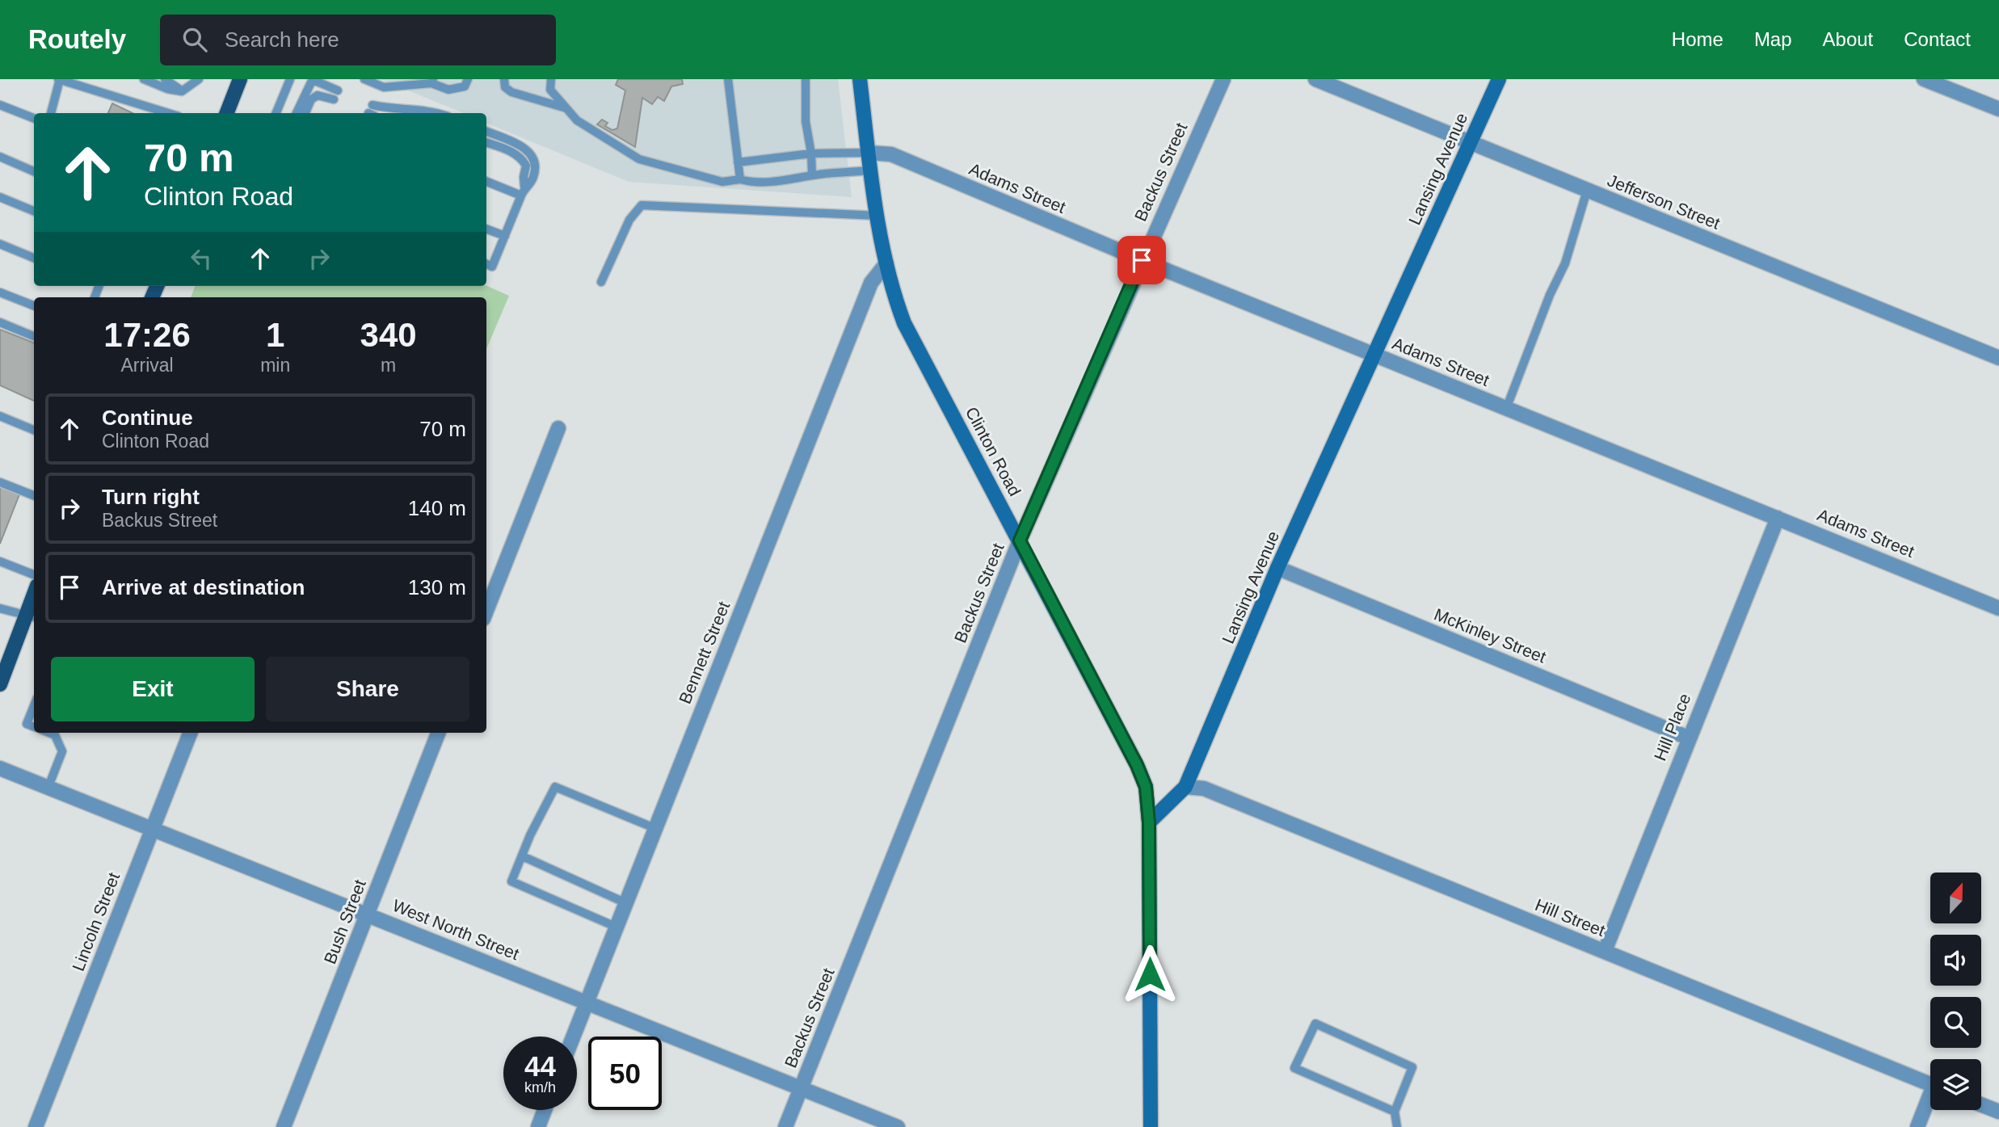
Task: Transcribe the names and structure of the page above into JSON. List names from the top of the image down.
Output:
{
  "streets": {
    "main road": ["Lansing Avenue", "Clinton Road"],
    "street": [
      "Backus Street",
      "Adams Street",
      "Jefferson Street",
      "McKinley Street",
      "Bennett Street",
      "Hill Place",
      "Hill Street",
      "Lincoln Street",
      "Bush Street",
      "West North Street"
    ]
  },
  "crossings": [
    ["Lansing Avenue", "Adams Street"],
    ["Lansing Avenue", "Jefferson Street"],
    ["Lansing Avenue", "Clinton Road"],
    ["Lansing Avenue", "McKinley Street"],
    ["Lansing Avenue", "Hill Street"],
    ["Backus Street", "Adams Street"],
    ["Backus Street", "Clinton Road"],
    ["Backus Street", "West North Street"],
    ["Adams Street", "Clinton Road"],
    ["Adams Street", "Hill Place"],
    ["Clinton Road", "Bennett Street"],
    ["McKinley Street", "Hill Place"],
    ["Bennett Street", "West North Street"],
    ["Hill Place", "Hill Street"],
    ["Lincoln Street", "West North Street"],
    ["Bush Street", "West North Street"]
  ],
  "north": "top",
  "page": {
    "header": "Routely",
    "search": "Search here",
    "nav": [
      "Home",
      "Map",
      "About",
      "Contact"
    ],
    "turn": ["70 m", "Clinton Road"],
    "eta": [
      "17:26",
      "Arrival",
      "1",
      "min",
      "340",
      "m"
    ],
    "list": [
      {
        "name": "Continue",
        "note": "Clinton Road",
        "value": "70 m"
      },
      {
        "name": "Turn right",
        "note": "Backus Street",
        "value": "140 m"
      },
      {
        "name": "Arrive at destination",
        "value": "130 m"
      }
    ],
    "buttons": ["Exit", "Share"],
    "speed": "44 km/h",
    "limit": "50"
  }
}
